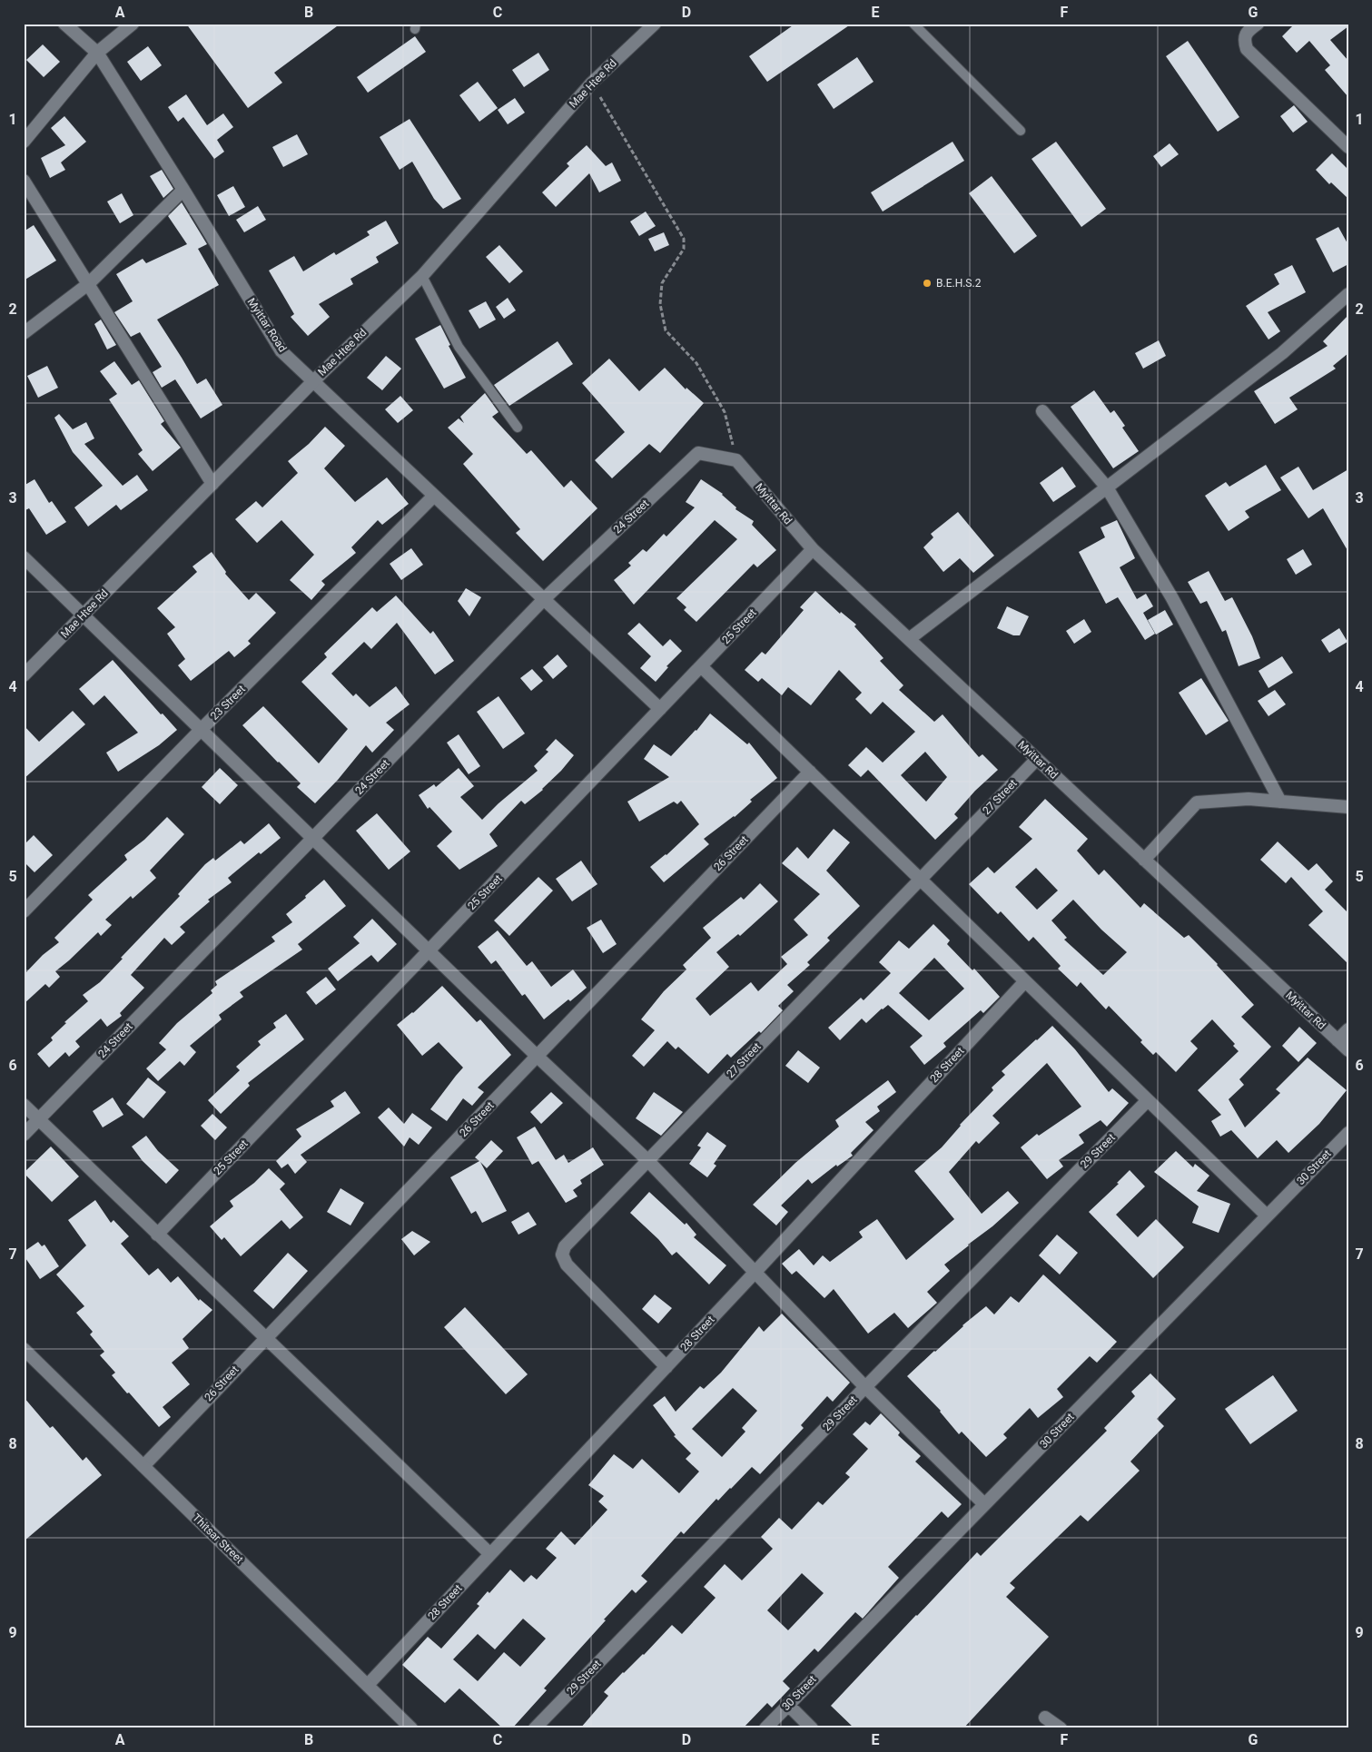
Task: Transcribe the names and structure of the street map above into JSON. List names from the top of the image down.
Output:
{
  "streets": {
    "street": [
      "Mae Htee Rd",
      "Myittar Road",
      "Myittar Rd",
      "24 Street",
      "25 Street",
      "23 Street",
      "27 Street",
      "26 Street",
      "28 Street",
      "29 Street",
      "30 Street",
      "Thitsar Street"
    ]
  },
  "crossings": [
    ["Mae Htee Rd", "Myittar Road"],
    ["Myittar Road", "24 Street"],
    ["Myittar Road", "25 Street"],
    ["Myittar Road", "23 Street"],
    ["Myittar Rd", "24 Street"],
    ["Myittar Rd", "25 Street"],
    ["Myittar Rd", "27 Street"],
    ["27 Street", "28 Street"],
    ["26 Street", "Thitsar Street"],
    ["28 Street", "Thitsar Street"]
  ],
  "places": ["B.E.H.S.2"],
  "grid": {
    "columns": [
      "A",
      "B",
      "C",
      "D",
      "E",
      "F",
      "G"
    ],
    "rows": [
      "1",
      "2",
      "3",
      "4",
      "5",
      "6",
      "7",
      "8",
      "9"
    ]
  }
}
